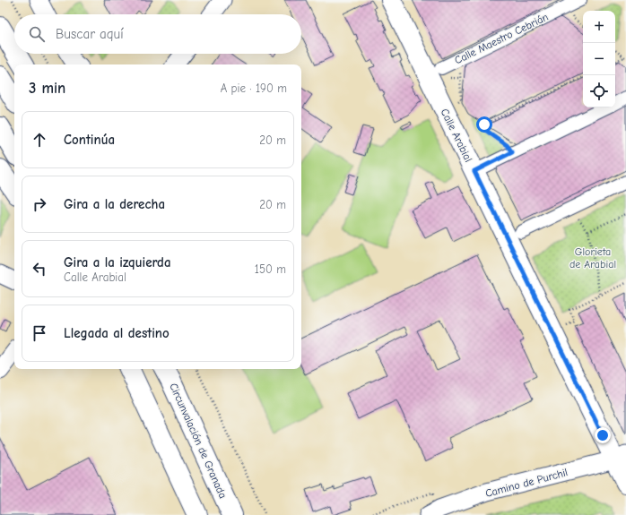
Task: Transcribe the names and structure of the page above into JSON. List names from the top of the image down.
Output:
{
  "streets": {
    "main road": ["Calle Arabial", "Circunvalación de Granada"],
    "street": ["Calle Maestro Cebrián", "Camino de Purchil"]
  },
  "crossings": [
    ["Calle Arabial", "Camino de Purchil"]
  ],
  "parks": ["Glorieta de Arabial"],
  "page": {
    "map_buttons": ["+", "−"],
    "search": "Buscar aquí",
    "heading": ["3 min", "A pie · 190 m"],
    "list": [
      ["Continúa", "20 m"],
      ["Gira a la derecha", "20 m"],
      ["Gira a la izquierda", "Calle Arabial", "150 m"],
      "Llegada al destino"
    ]
  }
}
